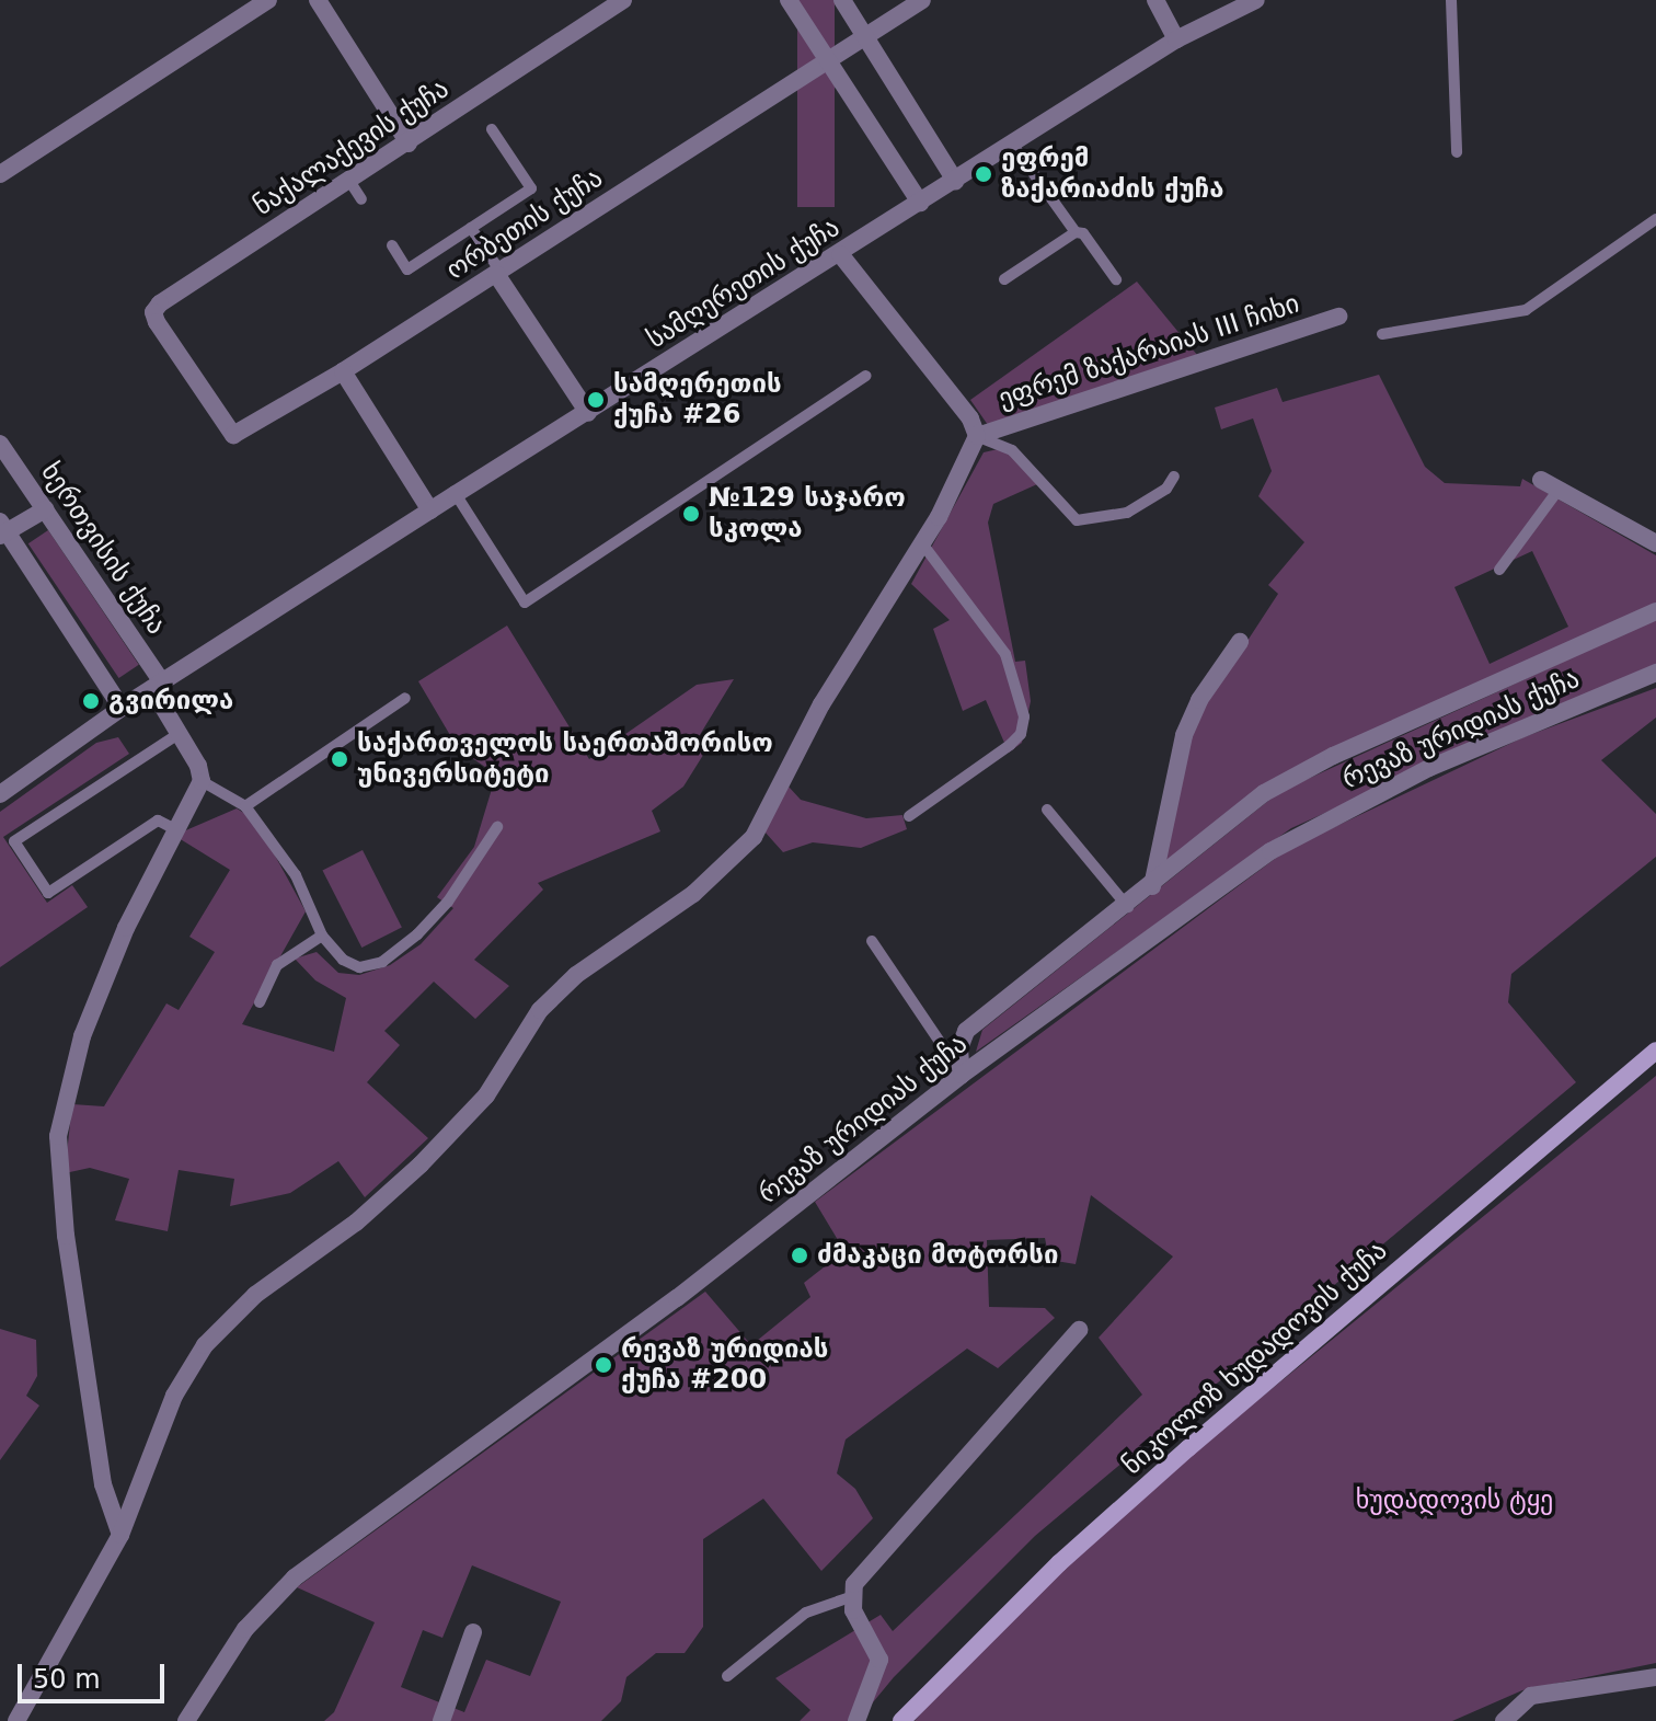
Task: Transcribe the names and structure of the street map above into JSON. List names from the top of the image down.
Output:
{
  "streets": {
    "main road": ["ნიკოლოზ ხუდადოვის ქუჩა"],
    "street": [
      "ნაქალაქევის ქუჩა",
      "ორბეთის ქუჩა",
      "სამღერეთის ქუჩა",
      "ეფრემ ზაქარაიას III ჩიხი",
      "ხერთვისის ქუჩა",
      "რევაზ ურიდიას ქუჩა"
    ]
  },
  "crossings": [
    ["ნაქალაქევის ქუჩა", "ორბეთის ქუჩა"],
    ["სამღერეთის ქუჩა", "ხერთვისის ქუჩა"]
  ],
  "parks": ["ხუდადოვის ტყე"],
  "places": [
    "ეფრემ ზაქარიაძის ქუჩა",
    "სამღერეთის ქუჩა #26",
    "№129 საჯარო სკოლა",
    "გვირილა",
    "საქართველოს საერთაშორისო უნივერსიტეტი",
    "ძმაკაცი მოტორსი",
    "რევაზ ურიდიას ქუჩა #200"
  ],
  "scale_bar": "50 m"
}
